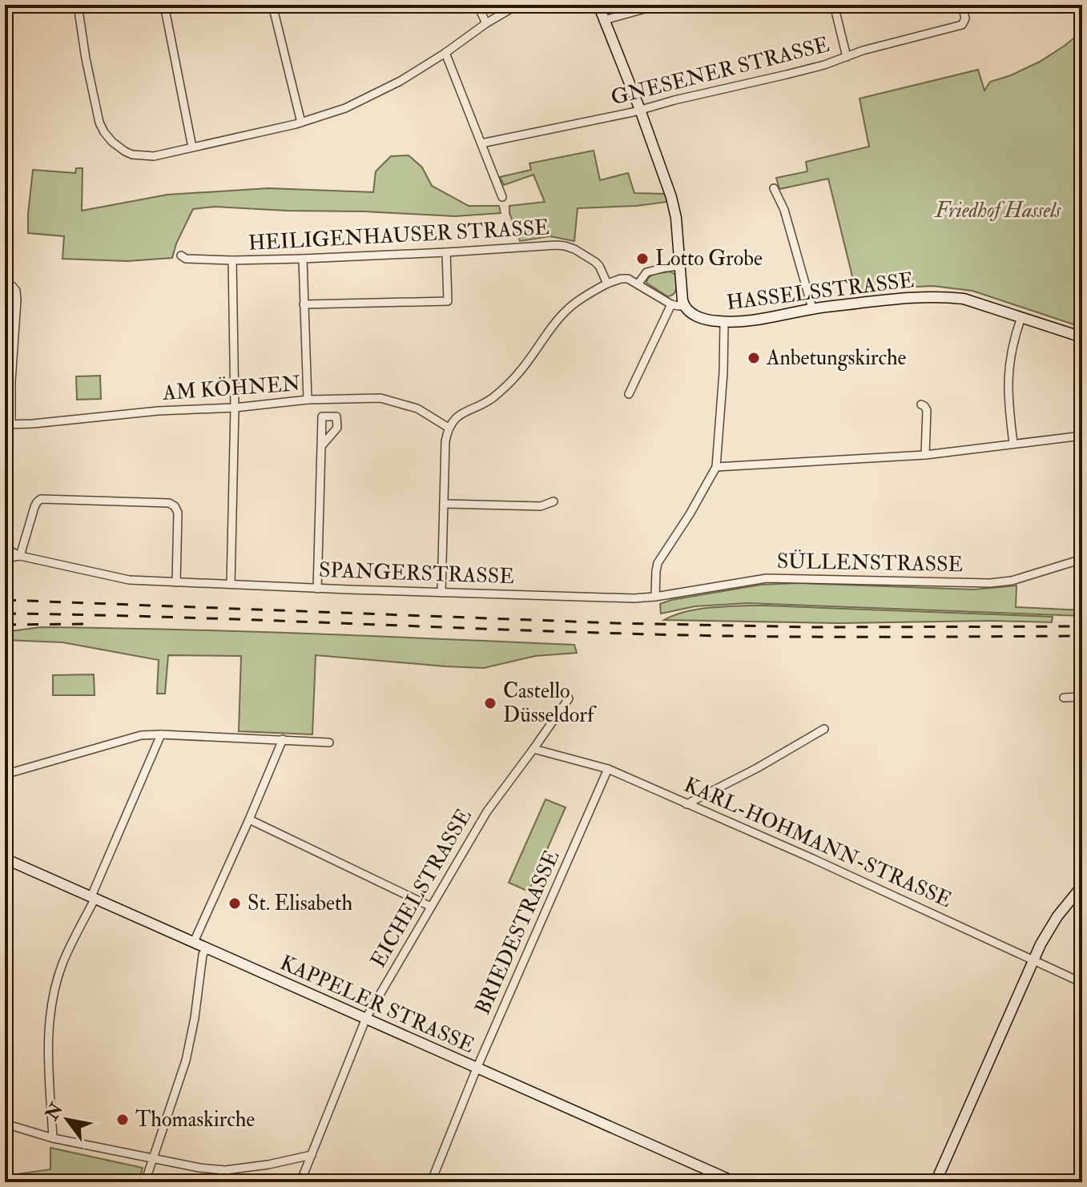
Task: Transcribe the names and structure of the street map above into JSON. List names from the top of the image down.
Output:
{
  "streets": {
    "street": [
      "GNESENER STRASSE",
      "HEILIGENHAUSER STRASSE",
      "HASSELSSTRASSE",
      "AM KÖHNEN",
      "SÜLLENSTRASSE",
      "SPANGERSTRASSE",
      "KARL-HOHMANN-STRASSE",
      "EICHELSTRASSE",
      "BRIEDESTRASSE",
      "KAPPELER STRASSE"
    ]
  },
  "crossings": [
    ["SÜLLENSTRASSE", "SPANGERSTRASSE"],
    ["KARL-HOHMANN-STRASSE", "EICHELSTRASSE"],
    ["KARL-HOHMANN-STRASSE", "BRIEDESTRASSE"],
    ["EICHELSTRASSE", "KAPPELER STRASSE"],
    ["BRIEDESTRASSE", "KAPPELER STRASSE"]
  ],
  "parks": ["Friedhof Hassels"],
  "places": [
    "Lotto Grobe",
    "Anbetungskirche",
    "Castello Düsseldorf",
    "St. Elisabeth",
    "Thomaskirche"
  ],
  "north": "top left"
}
